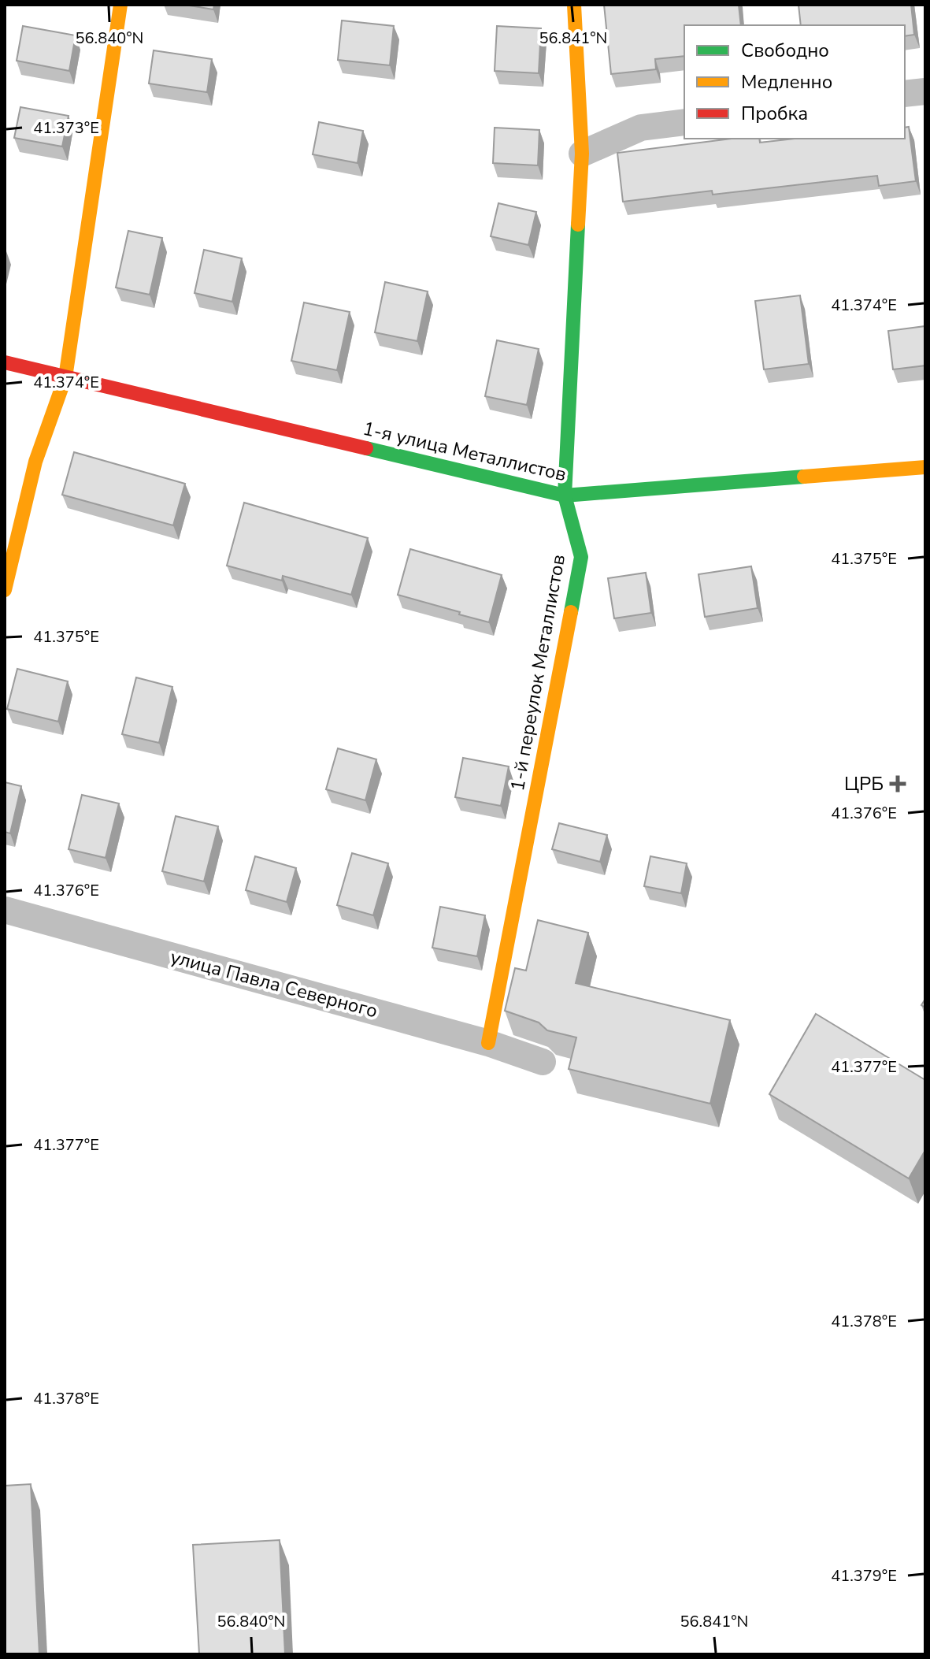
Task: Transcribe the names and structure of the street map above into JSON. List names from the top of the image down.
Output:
{
  "streets": {
    "street": ["1-я улица Металлистов", "1-й переулок Металлистов", "улица Павла Северного"]
  },
  "crossings": [
    ["1-я улица Металлистов", "1-й переулок Металлистов"],
    ["1-й переулок Металлистов", "улица Павла Северного"]
  ],
  "places": {
    "health": ["ЦРБ"]
  },
  "legend": ["Свободно", "Медленно", "Пробка"],
  "coordinates": [
    "56.840°N",
    "56.841°N",
    "41.373°E",
    "41.374°E",
    "41.375°E",
    "41.376°E",
    "41.377°E",
    "41.378°E",
    "41.379°E"
  ]
}
